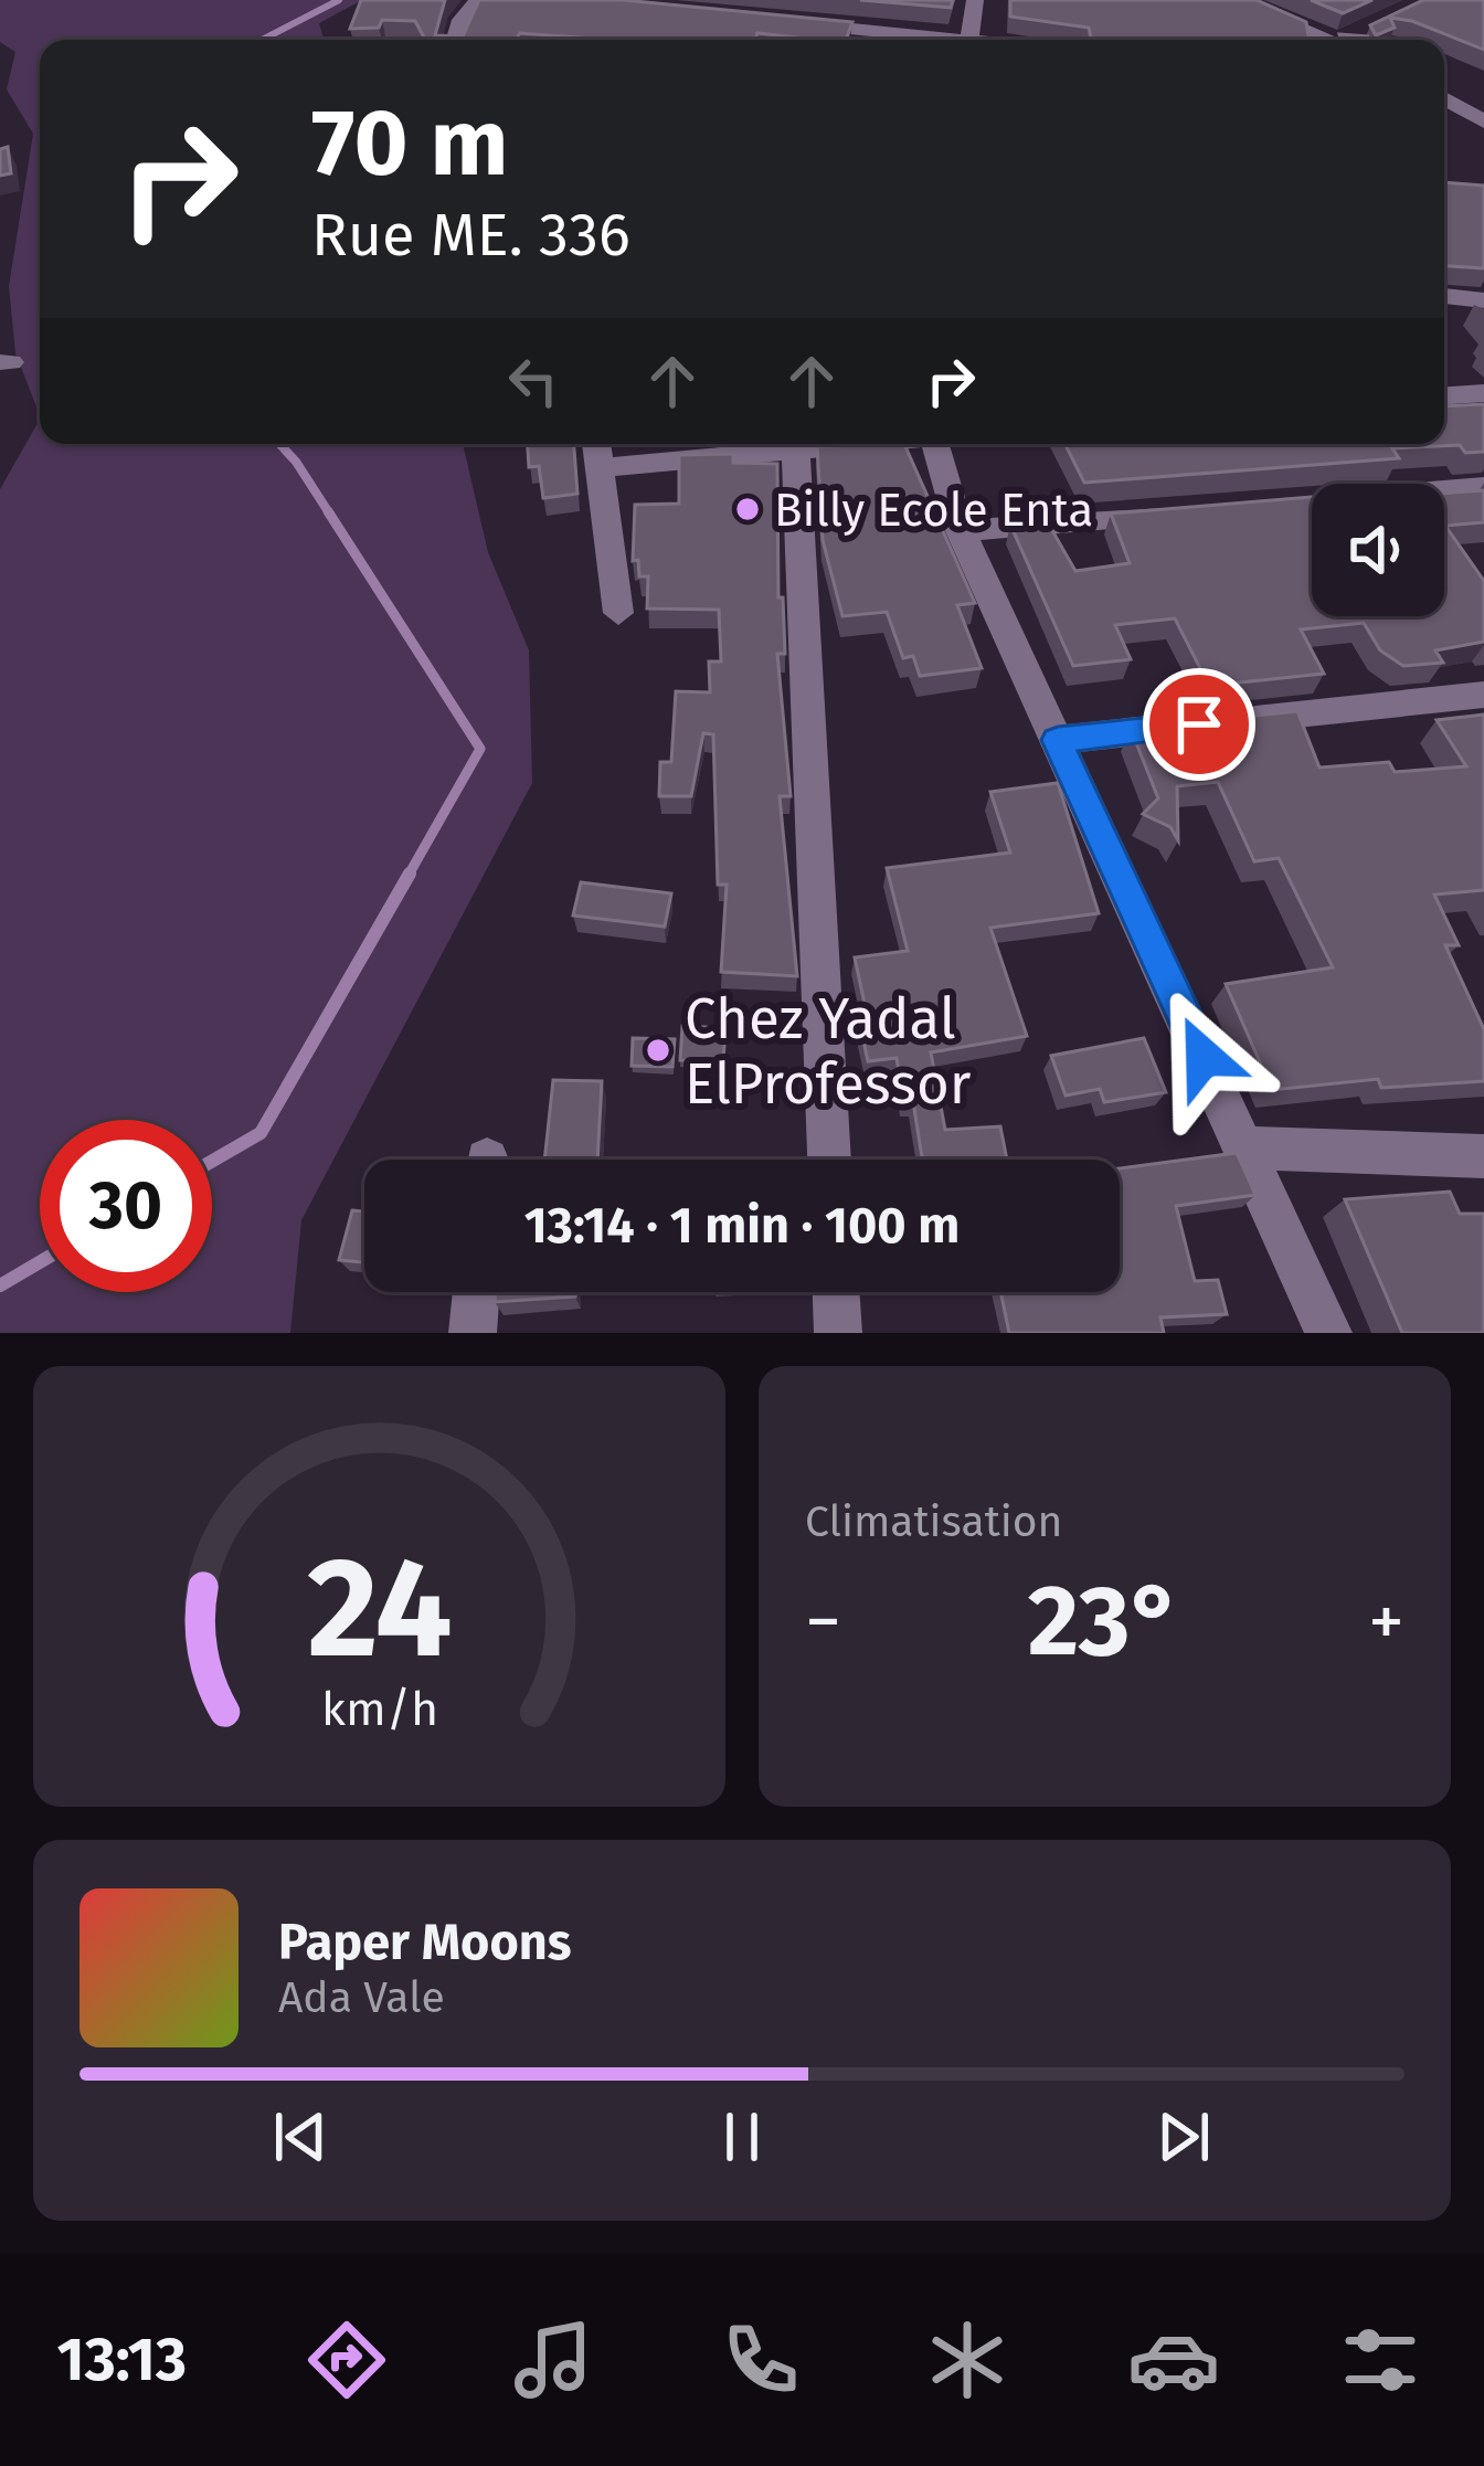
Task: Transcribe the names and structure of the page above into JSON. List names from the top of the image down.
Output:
{
  "places": ["Billy Ecole Enta", "Chez Yadal ElProfessor"],
  "page": {
    "turn": ["70 m", "Rue ME. 336"],
    "limit": "30",
    "trip": "13:14 · 1 min · 100 m",
    "tile": "Climatisation",
    "heat": ["−", "23°", "+"],
    "song": ["Paper Moons", "Ada Vale"],
    "tabs": "13:13",
    "gauge": ["24", "km/h"]
  }
}
